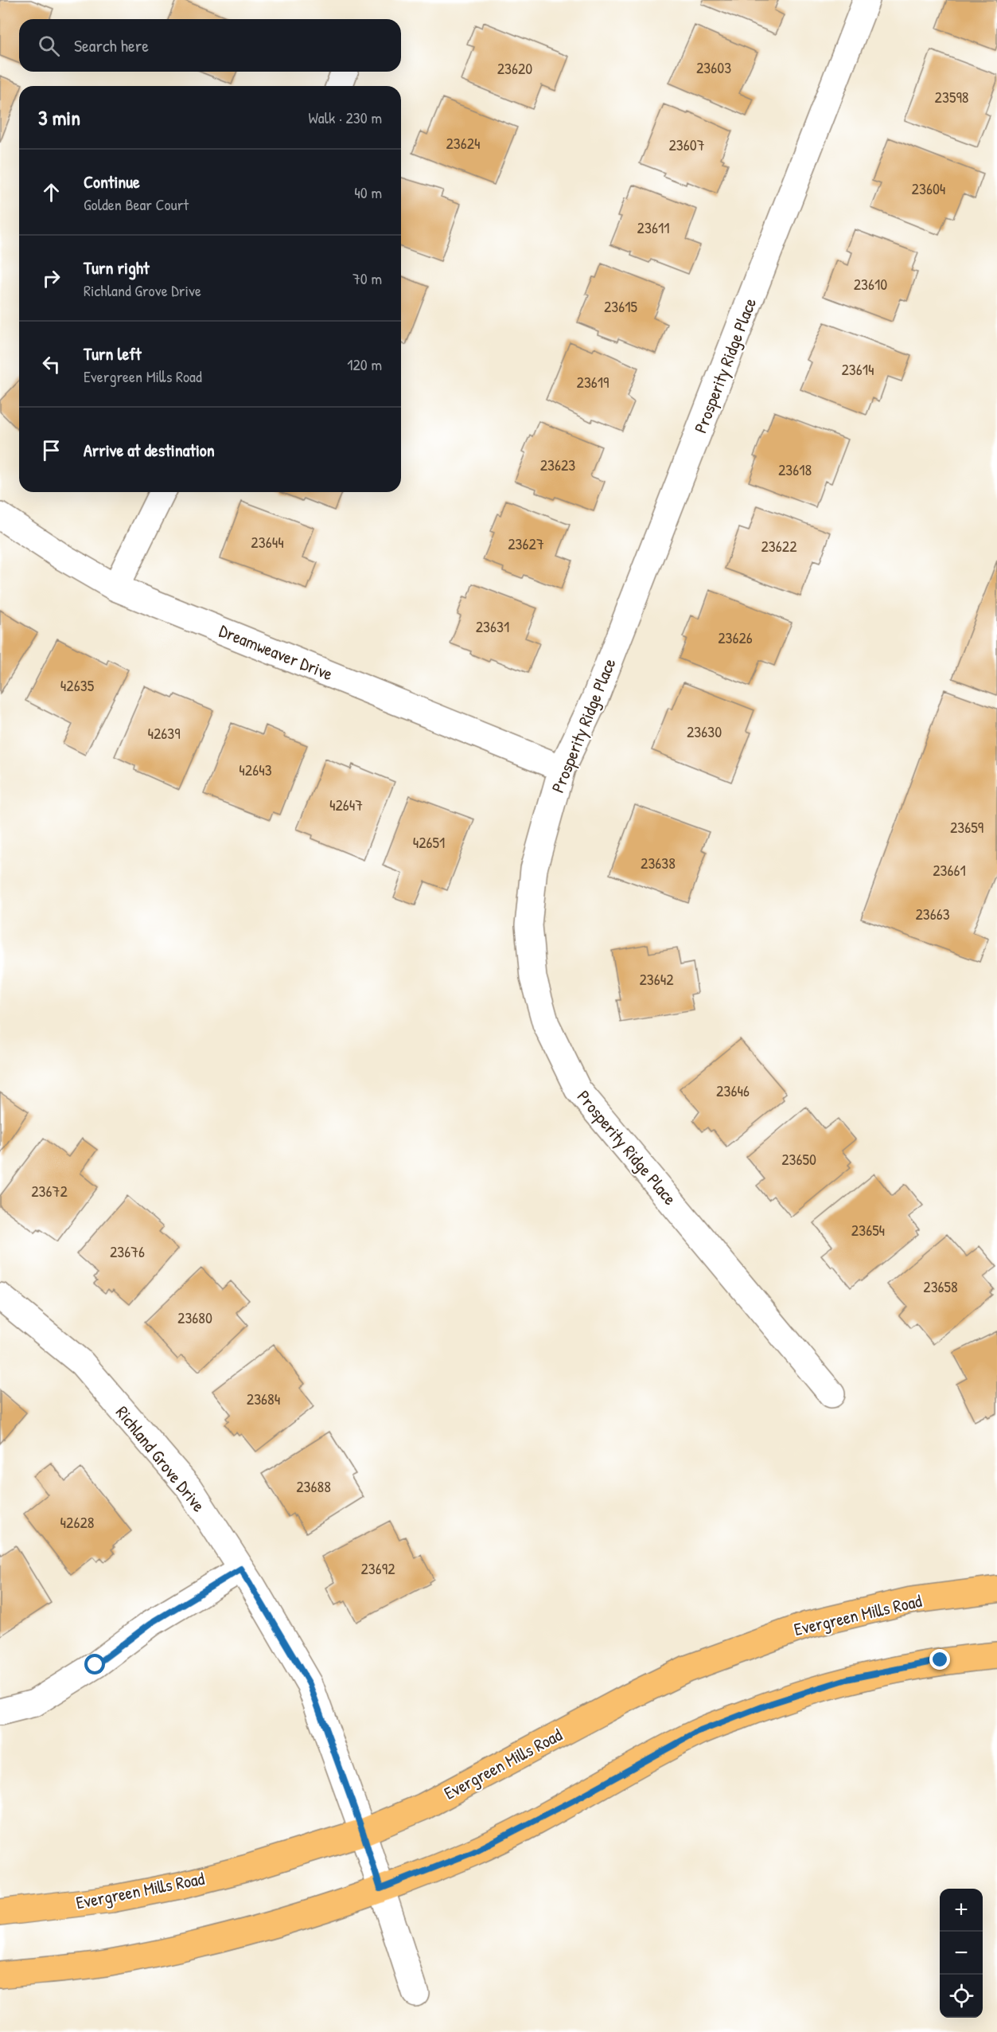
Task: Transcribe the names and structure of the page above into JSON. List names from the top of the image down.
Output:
{
  "streets": {
    "main road": ["Evergreen Mills Road"],
    "street": ["Prosperity Ridge Place", "Dreamweaver Drive", "Richland Grove Drive"]
  },
  "crossings": [
    ["Prosperity Ridge Place", "Dreamweaver Drive"],
    ["Richland Grove Drive", "Evergreen Mills Road"]
  ],
  "house_numbers": [
    "23603",
    "23620",
    "23598",
    "23624",
    "23607",
    "23604",
    "23611",
    "23610",
    "23615",
    "23614",
    "23619",
    "23623",
    "23618",
    "23644",
    "23627",
    "23622",
    "23631",
    "23626",
    "42635",
    "23630",
    "42639",
    "42643",
    "42647",
    "23659",
    "42651",
    "23638",
    "23661",
    "23663",
    "23642",
    "23646",
    "23650",
    "23672",
    "23654",
    "23676",
    "23658",
    "23680",
    "23684",
    "23688",
    "42628",
    "23692"
  ],
  "page": {
    "search": "Search here",
    "heading": ["3 min", "Walk · 230 m"],
    "list": [
      ["Continue", "Golden Bear Court", "40 m"],
      ["Turn right", "Richland Grove Drive", "70 m"],
      ["Turn left", "Evergreen Mills Road", "120 m"],
      "Arrive at destination"
    ],
    "map_buttons": ["+", "−"]
  }
}
